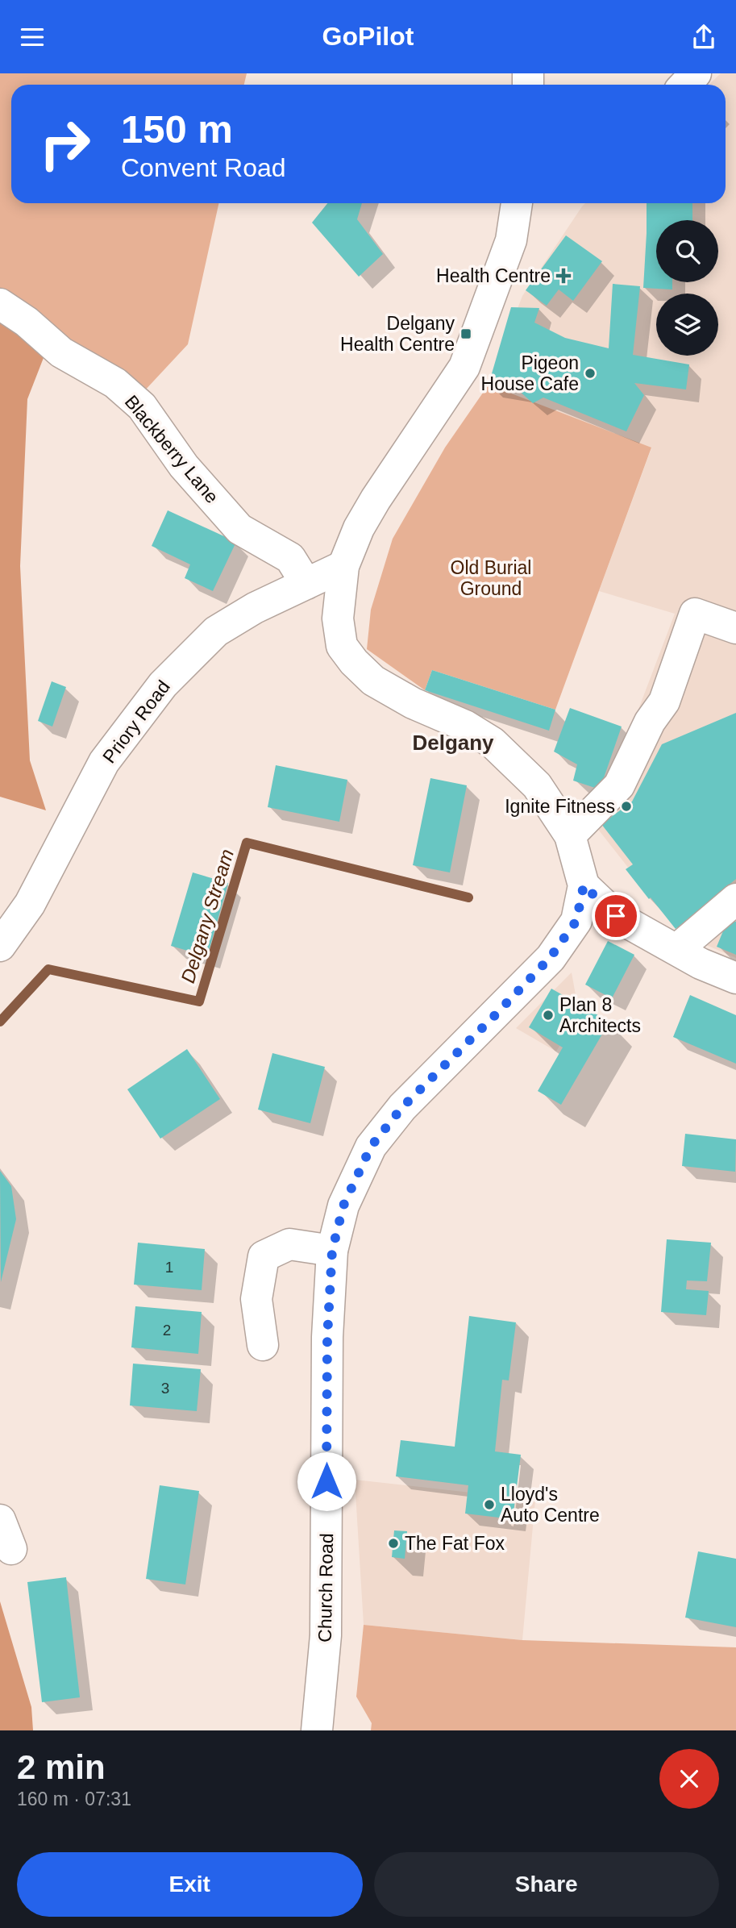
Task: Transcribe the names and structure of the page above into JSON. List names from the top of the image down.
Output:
{
  "streets": {
    "main road": ["Blackberry Lane", "Priory Road", "Church Road"]
  },
  "crossings": [
    ["Blackberry Lane", "Priory Road"],
    ["Priory Road", "Church Road"]
  ],
  "districts": ["Delgany"],
  "water": ["Delgany Stream"],
  "parks": ["Old Burial Ground"],
  "places": {
    "health": ["Health Centre"],
    "transit": ["Delgany Health Centre"],
    "other": [
      "Pigeon House Cafe",
      "Ignite Fitness",
      "Plan 8 Architects",
      "Lloyd's Auto Centre",
      "The Fat Fox"
    ]
  },
  "house_numbers": ["1", "2", "3"],
  "page": {
    "header": "GoPilot",
    "turn": ["150 m", "Convent Road"],
    "heading": ["2 min", "160 m · 07:31"],
    "buttons": ["Exit", "Share"]
  }
}
